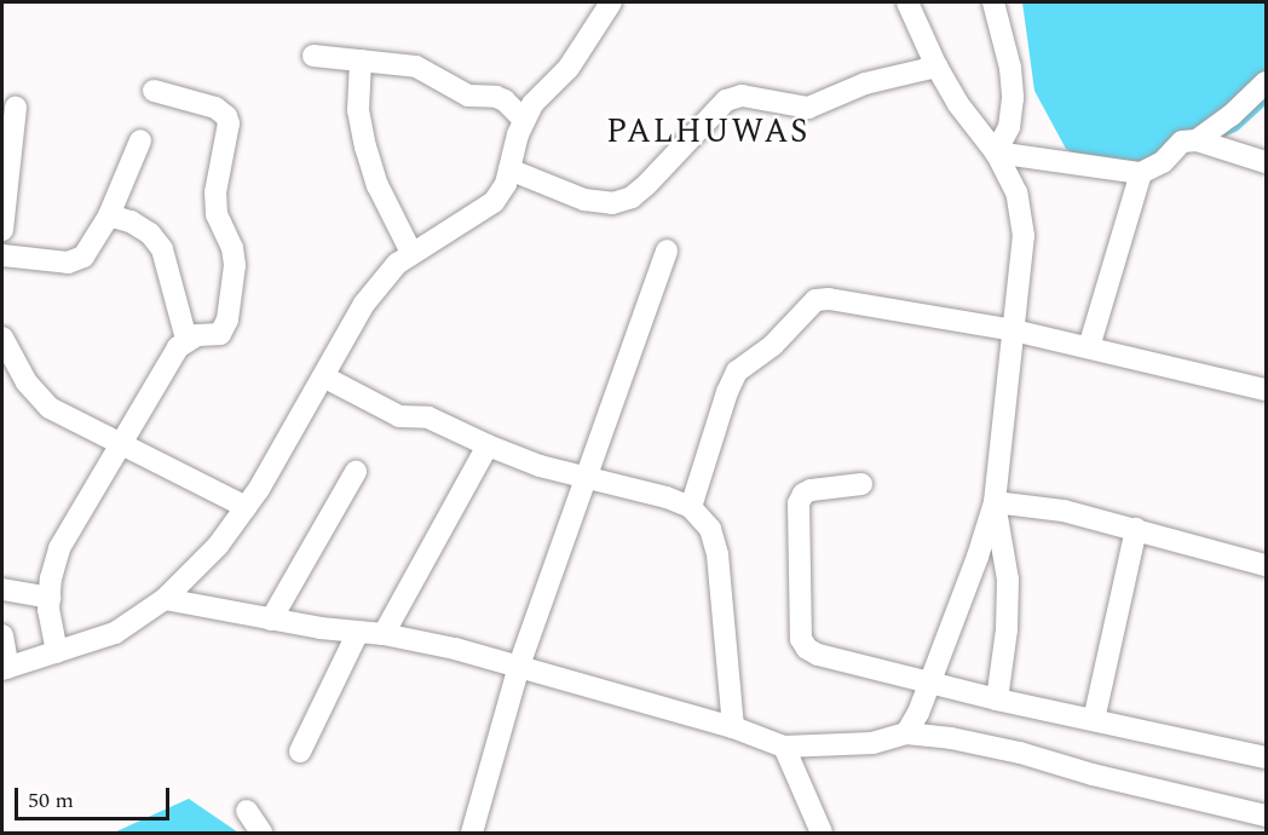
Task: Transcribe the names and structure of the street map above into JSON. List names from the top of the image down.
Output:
{
  "districts": ["PALHUWAS"],
  "scale_bar": "50 m"
}
